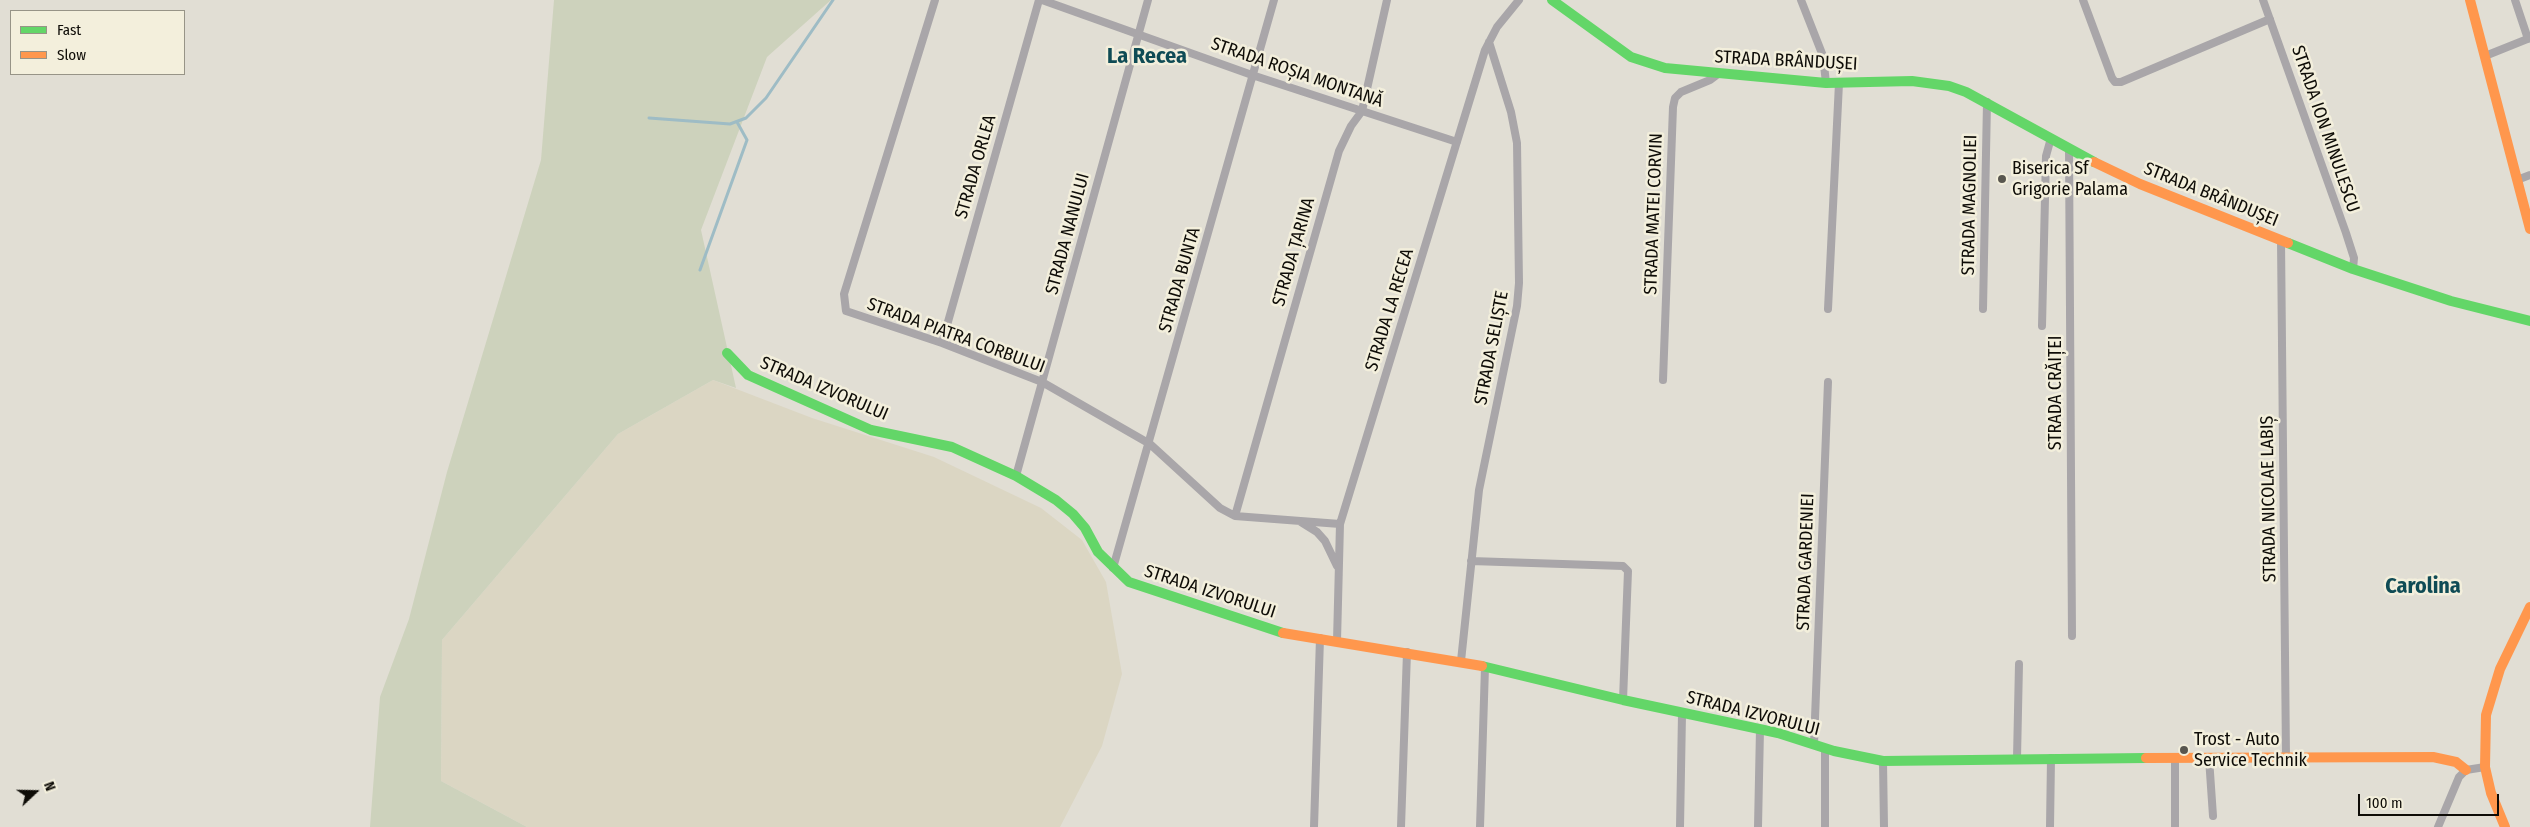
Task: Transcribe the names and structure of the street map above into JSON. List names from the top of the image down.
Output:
{
  "streets": {
    "street": [
      "STRADA BRÂNDUȘEI",
      "STRADA ROȘIA MONTANĂ",
      "STRADA ION MINULESCU",
      "STRADA ORLEA",
      "STRADA MAGNOLIEI",
      "STRADA MATEI CORVIN",
      "STRADA NANULUI",
      "STRADA ȚARINA",
      "STRADA BUNTA",
      "STRADA LA RECEA",
      "STRADA PIATRA CORBULUI",
      "STRADA SELIȘTE",
      "STRADA IZVORULUI",
      "STRADA CRĂIȚEI",
      "STRADA NICOLAE LABIȘ",
      "STRADA GARDENIEI"
    ]
  },
  "crossings": [
    ["STRADA BRÂNDUȘEI", "STRADA ION MINULESCU"],
    ["STRADA BRÂNDUȘEI", "STRADA MAGNOLIEI"],
    ["STRADA BRÂNDUȘEI", "STRADA MATEI CORVIN"],
    ["STRADA BRÂNDUȘEI", "STRADA CRĂIȚEI"],
    ["STRADA BRÂNDUȘEI", "STRADA NICOLAE LABIȘ"],
    ["STRADA ROȘIA MONTANĂ", "STRADA ORLEA"],
    ["STRADA ROȘIA MONTANĂ", "STRADA NANULUI"],
    ["STRADA ROȘIA MONTANĂ", "STRADA ȚARINA"],
    ["STRADA ROȘIA MONTANĂ", "STRADA BUNTA"],
    ["STRADA ROȘIA MONTANĂ", "STRADA LA RECEA"],
    ["STRADA ORLEA", "STRADA PIATRA CORBULUI"],
    ["STRADA NANULUI", "STRADA PIATRA CORBULUI"],
    ["STRADA NANULUI", "STRADA IZVORULUI"],
    ["STRADA ȚARINA", "STRADA PIATRA CORBULUI"],
    ["STRADA BUNTA", "STRADA PIATRA CORBULUI"],
    ["STRADA BUNTA", "STRADA IZVORULUI"],
    ["STRADA LA RECEA", "STRADA PIATRA CORBULUI"],
    ["STRADA LA RECEA", "STRADA SELIȘTE"],
    ["STRADA LA RECEA", "STRADA IZVORULUI"],
    ["STRADA SELIȘTE", "STRADA IZVORULUI"],
    ["STRADA IZVORULUI", "STRADA NICOLAE LABIȘ"],
    ["STRADA IZVORULUI", "STRADA GARDENIEI"]
  ],
  "districts": ["La Recea", "Carolina"],
  "places": ["Biserica Sf Grigorie Palama", "Trost - Auto Service Technik"],
  "legend": ["Fast", "Slow"],
  "scale_bar": "100 m",
  "north": "right"
}
